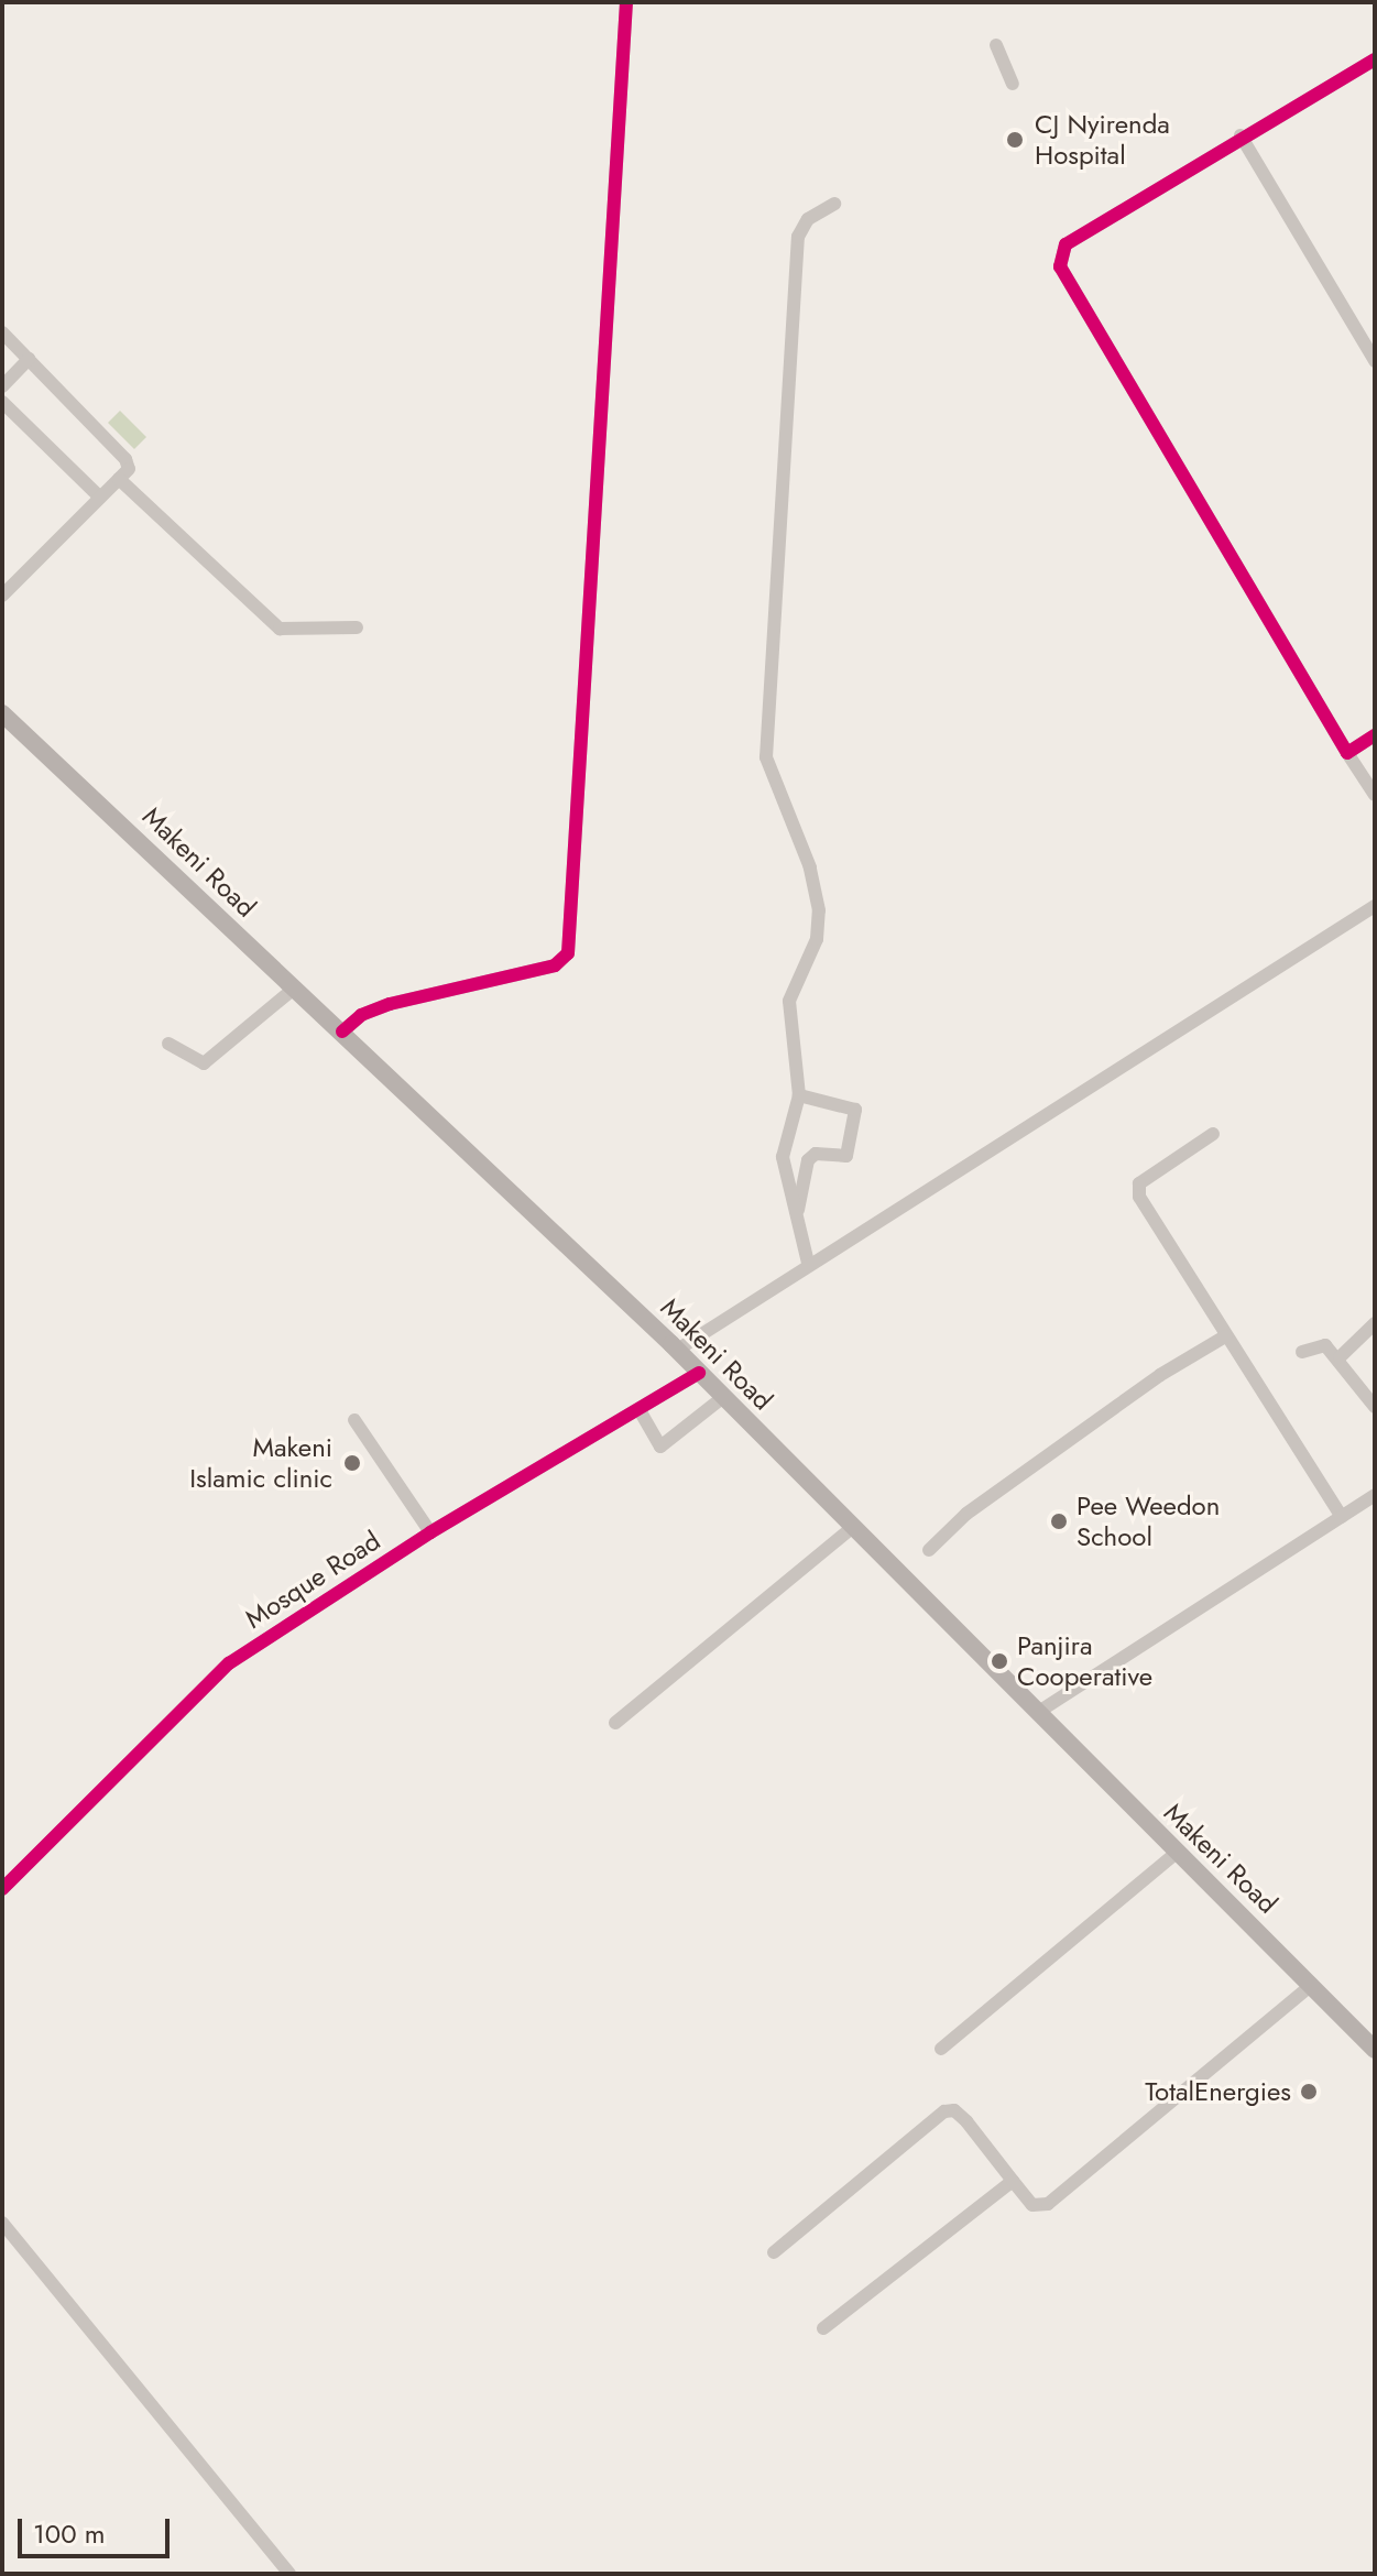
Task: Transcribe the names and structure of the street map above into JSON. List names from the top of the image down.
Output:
{
  "streets": {
    "main road": ["Makeni Road"],
    "street": ["Mosque Road"]
  },
  "crossings": [
    ["Makeni Road", "Mosque Road"]
  ],
  "places": [
    "CJ Nyirenda Hospital",
    "Makeni Islamic clinic",
    "Pee Weedon School",
    "Panjira Cooperative",
    "TotalEnergies"
  ],
  "scale_bar": "100 m"
}
